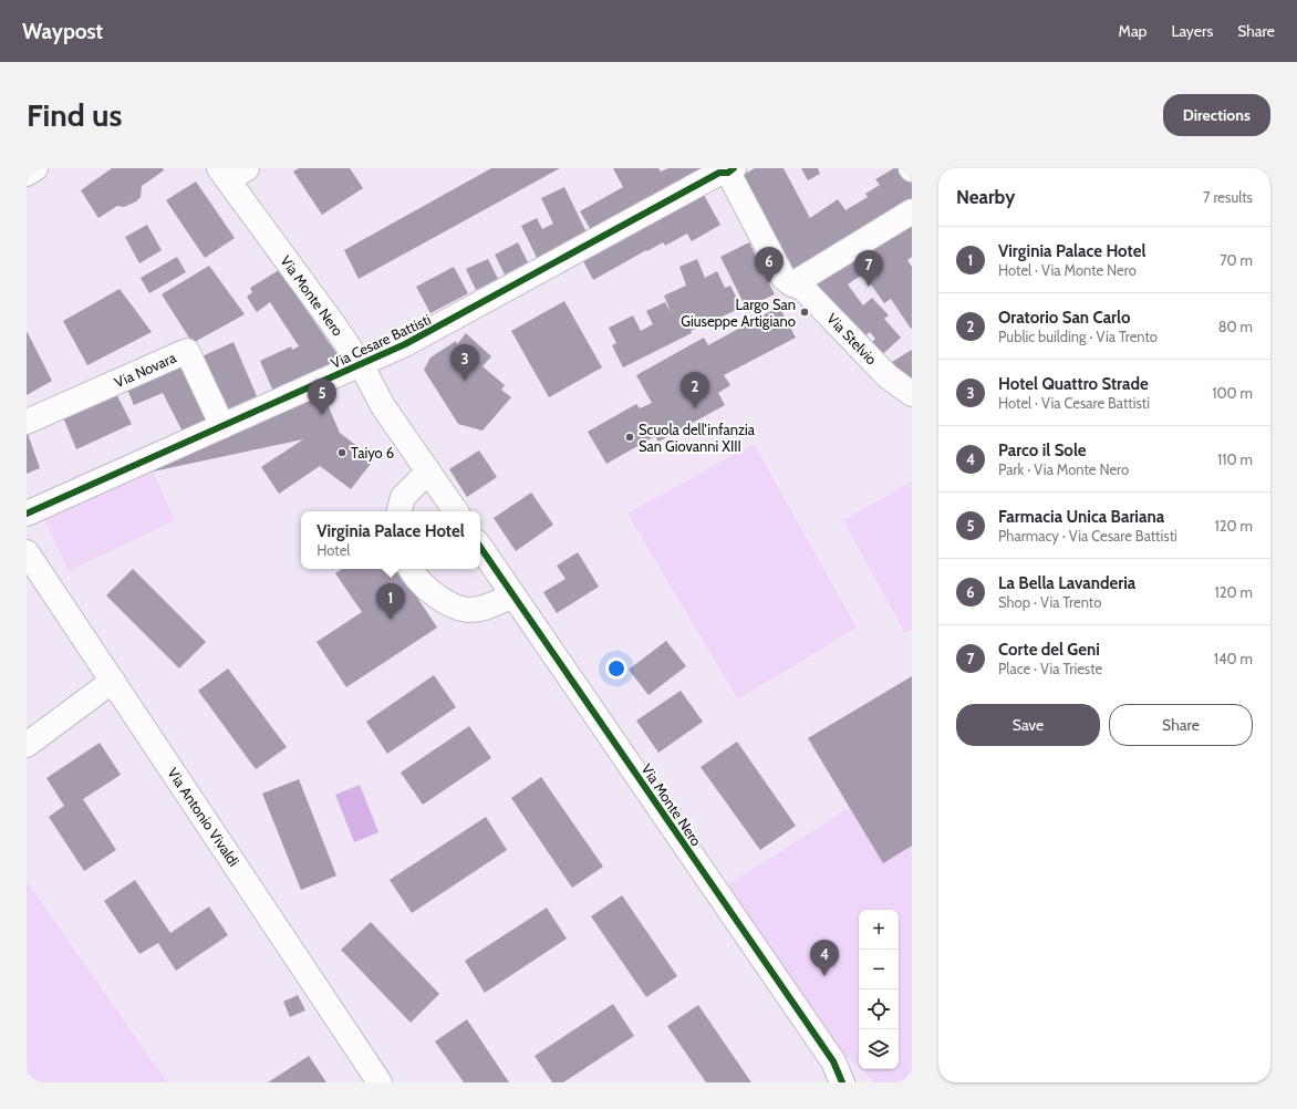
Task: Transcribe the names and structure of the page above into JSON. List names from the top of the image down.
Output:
{
  "streets": {
    "street": [
      "Via Monte Nero",
      "Via Stelvio",
      "Via Cesare Battisti",
      "Via Novara",
      "Via Antonio Vivaldi"
    ]
  },
  "crossings": [
    ["Via Monte Nero", "Via Cesare Battisti"],
    ["Via Stelvio", "Via Cesare Battisti"],
    ["Via Cesare Battisti", "Via Novara"]
  ],
  "places": ["Largo San Giuseppe Artigiano", "Scuola dell'infanzia San Giovanni XIII", "Taiyo 6"],
  "page": {
    "header": "Waypost",
    "nav": ["Map", "Layers", "Share"],
    "buttons": [
      "Directions",
      ["Save", "Share"]
    ],
    "title": "Find us",
    "heading": ["Nearby", "7 results"],
    "list": [
      {
        "mark": "1",
        "name": "Virginia Palace Hotel",
        "note": "Hotel · Via Monte Nero",
        "value": "70 m"
      },
      {
        "mark": "2",
        "name": "Oratorio San Carlo",
        "note": "Public building · Via Trento",
        "value": "80 m"
      },
      {
        "mark": "3",
        "name": "Hotel Quattro Strade",
        "note": "Hotel · Via Cesare Battisti",
        "value": "100 m"
      },
      {
        "mark": "4",
        "name": "Parco il Sole",
        "note": "Park · Via Monte Nero",
        "value": "110 m"
      },
      {
        "mark": "5",
        "name": "Farmacia Unica Bariana",
        "note": "Pharmacy · Via Cesare Battisti",
        "value": "120 m"
      },
      {
        "mark": "6",
        "name": "La Bella Lavanderia",
        "note": "Shop · Via Trento",
        "value": "120 m"
      },
      {
        "mark": "7",
        "name": "Corte del Geni",
        "note": "Place · Via Trieste",
        "value": "140 m"
      }
    ],
    "pins": [
      "6",
      "7",
      "3",
      "2",
      "5",
      "1",
      "4"
    ],
    "popup": ["Virginia Palace Hotel", "Hotel"],
    "map_buttons": ["+", "−"]
  }
}
